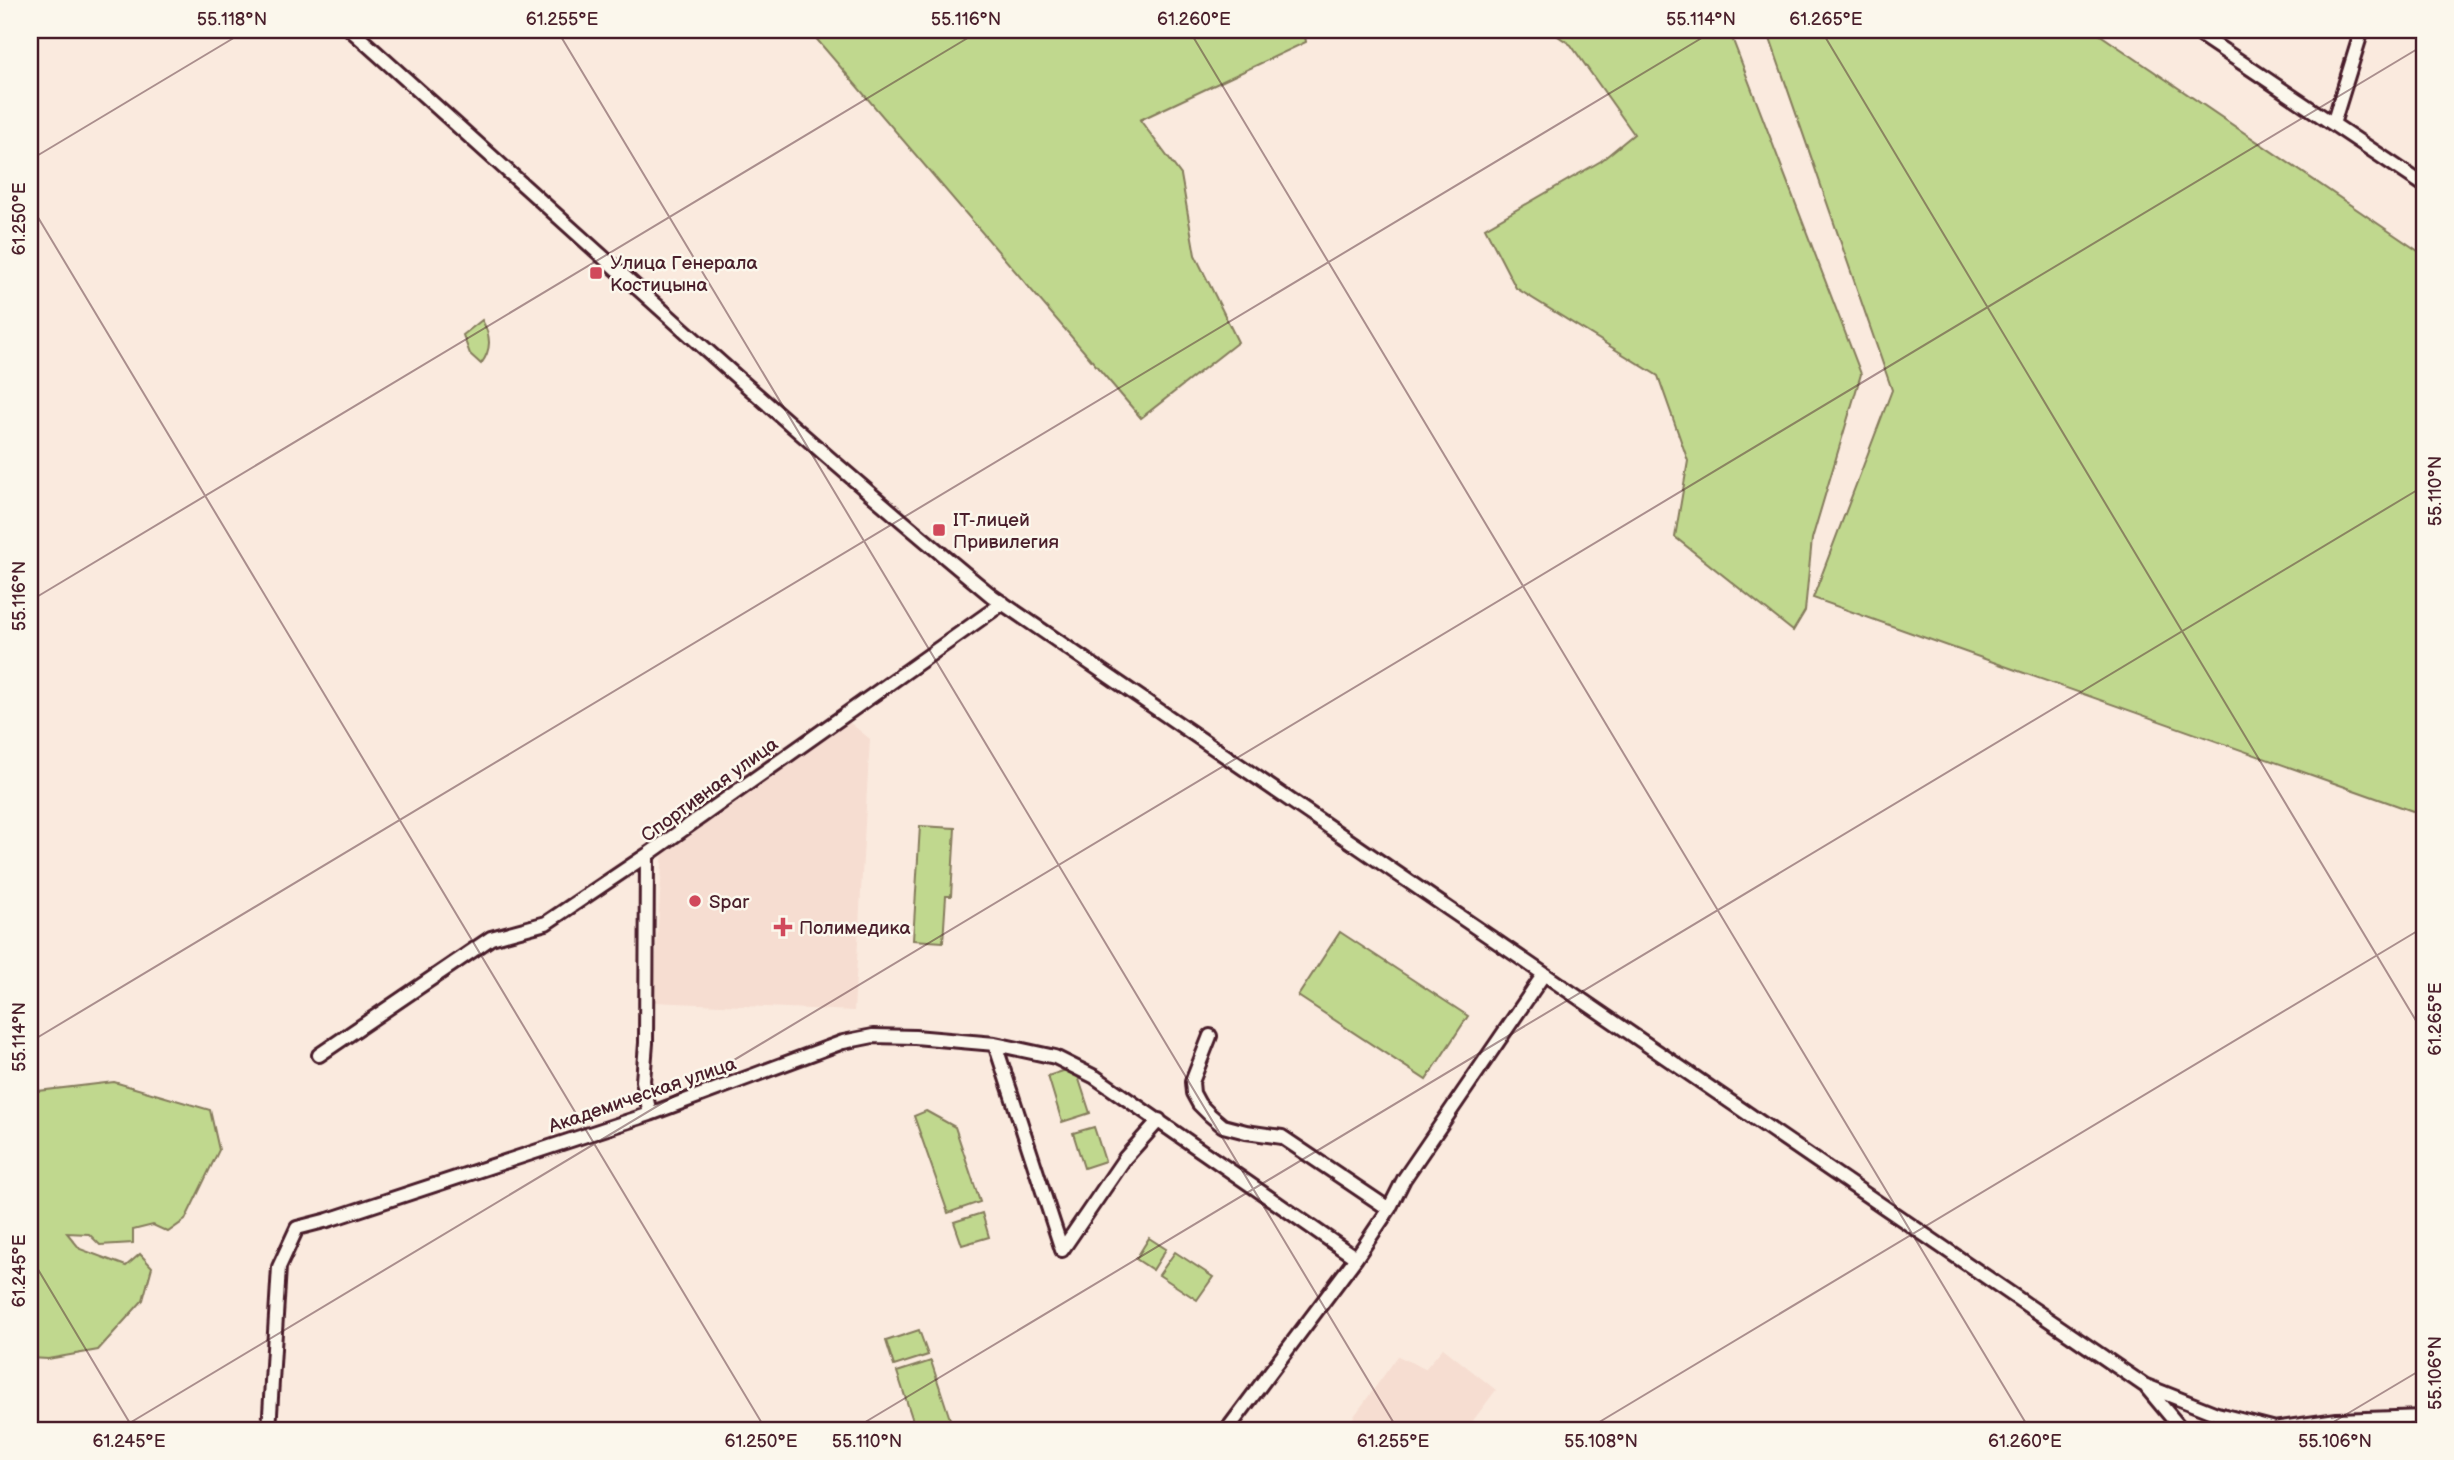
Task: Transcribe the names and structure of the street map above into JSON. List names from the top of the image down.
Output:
{
  "streets": {
    "street": ["Спортивная улица", "Академическая улица"]
  },
  "crossings": [
    ["Спортивная улица", "Академическая улица"]
  ],
  "places": {
    "transit": ["Улица Генерала Костицына", "IT-лицей Привилегия"],
    "other": ["Spar"],
    "health": ["Полимедика"]
  },
  "coordinates": [
    "55.118°N",
    "61.255°E",
    "55.116°N",
    "61.260°E",
    "55.114°N",
    "61.265°E",
    "61.250°E",
    "55.110°N",
    "61.245°E",
    "55.106°N",
    "55.108°N"
  ]
}
